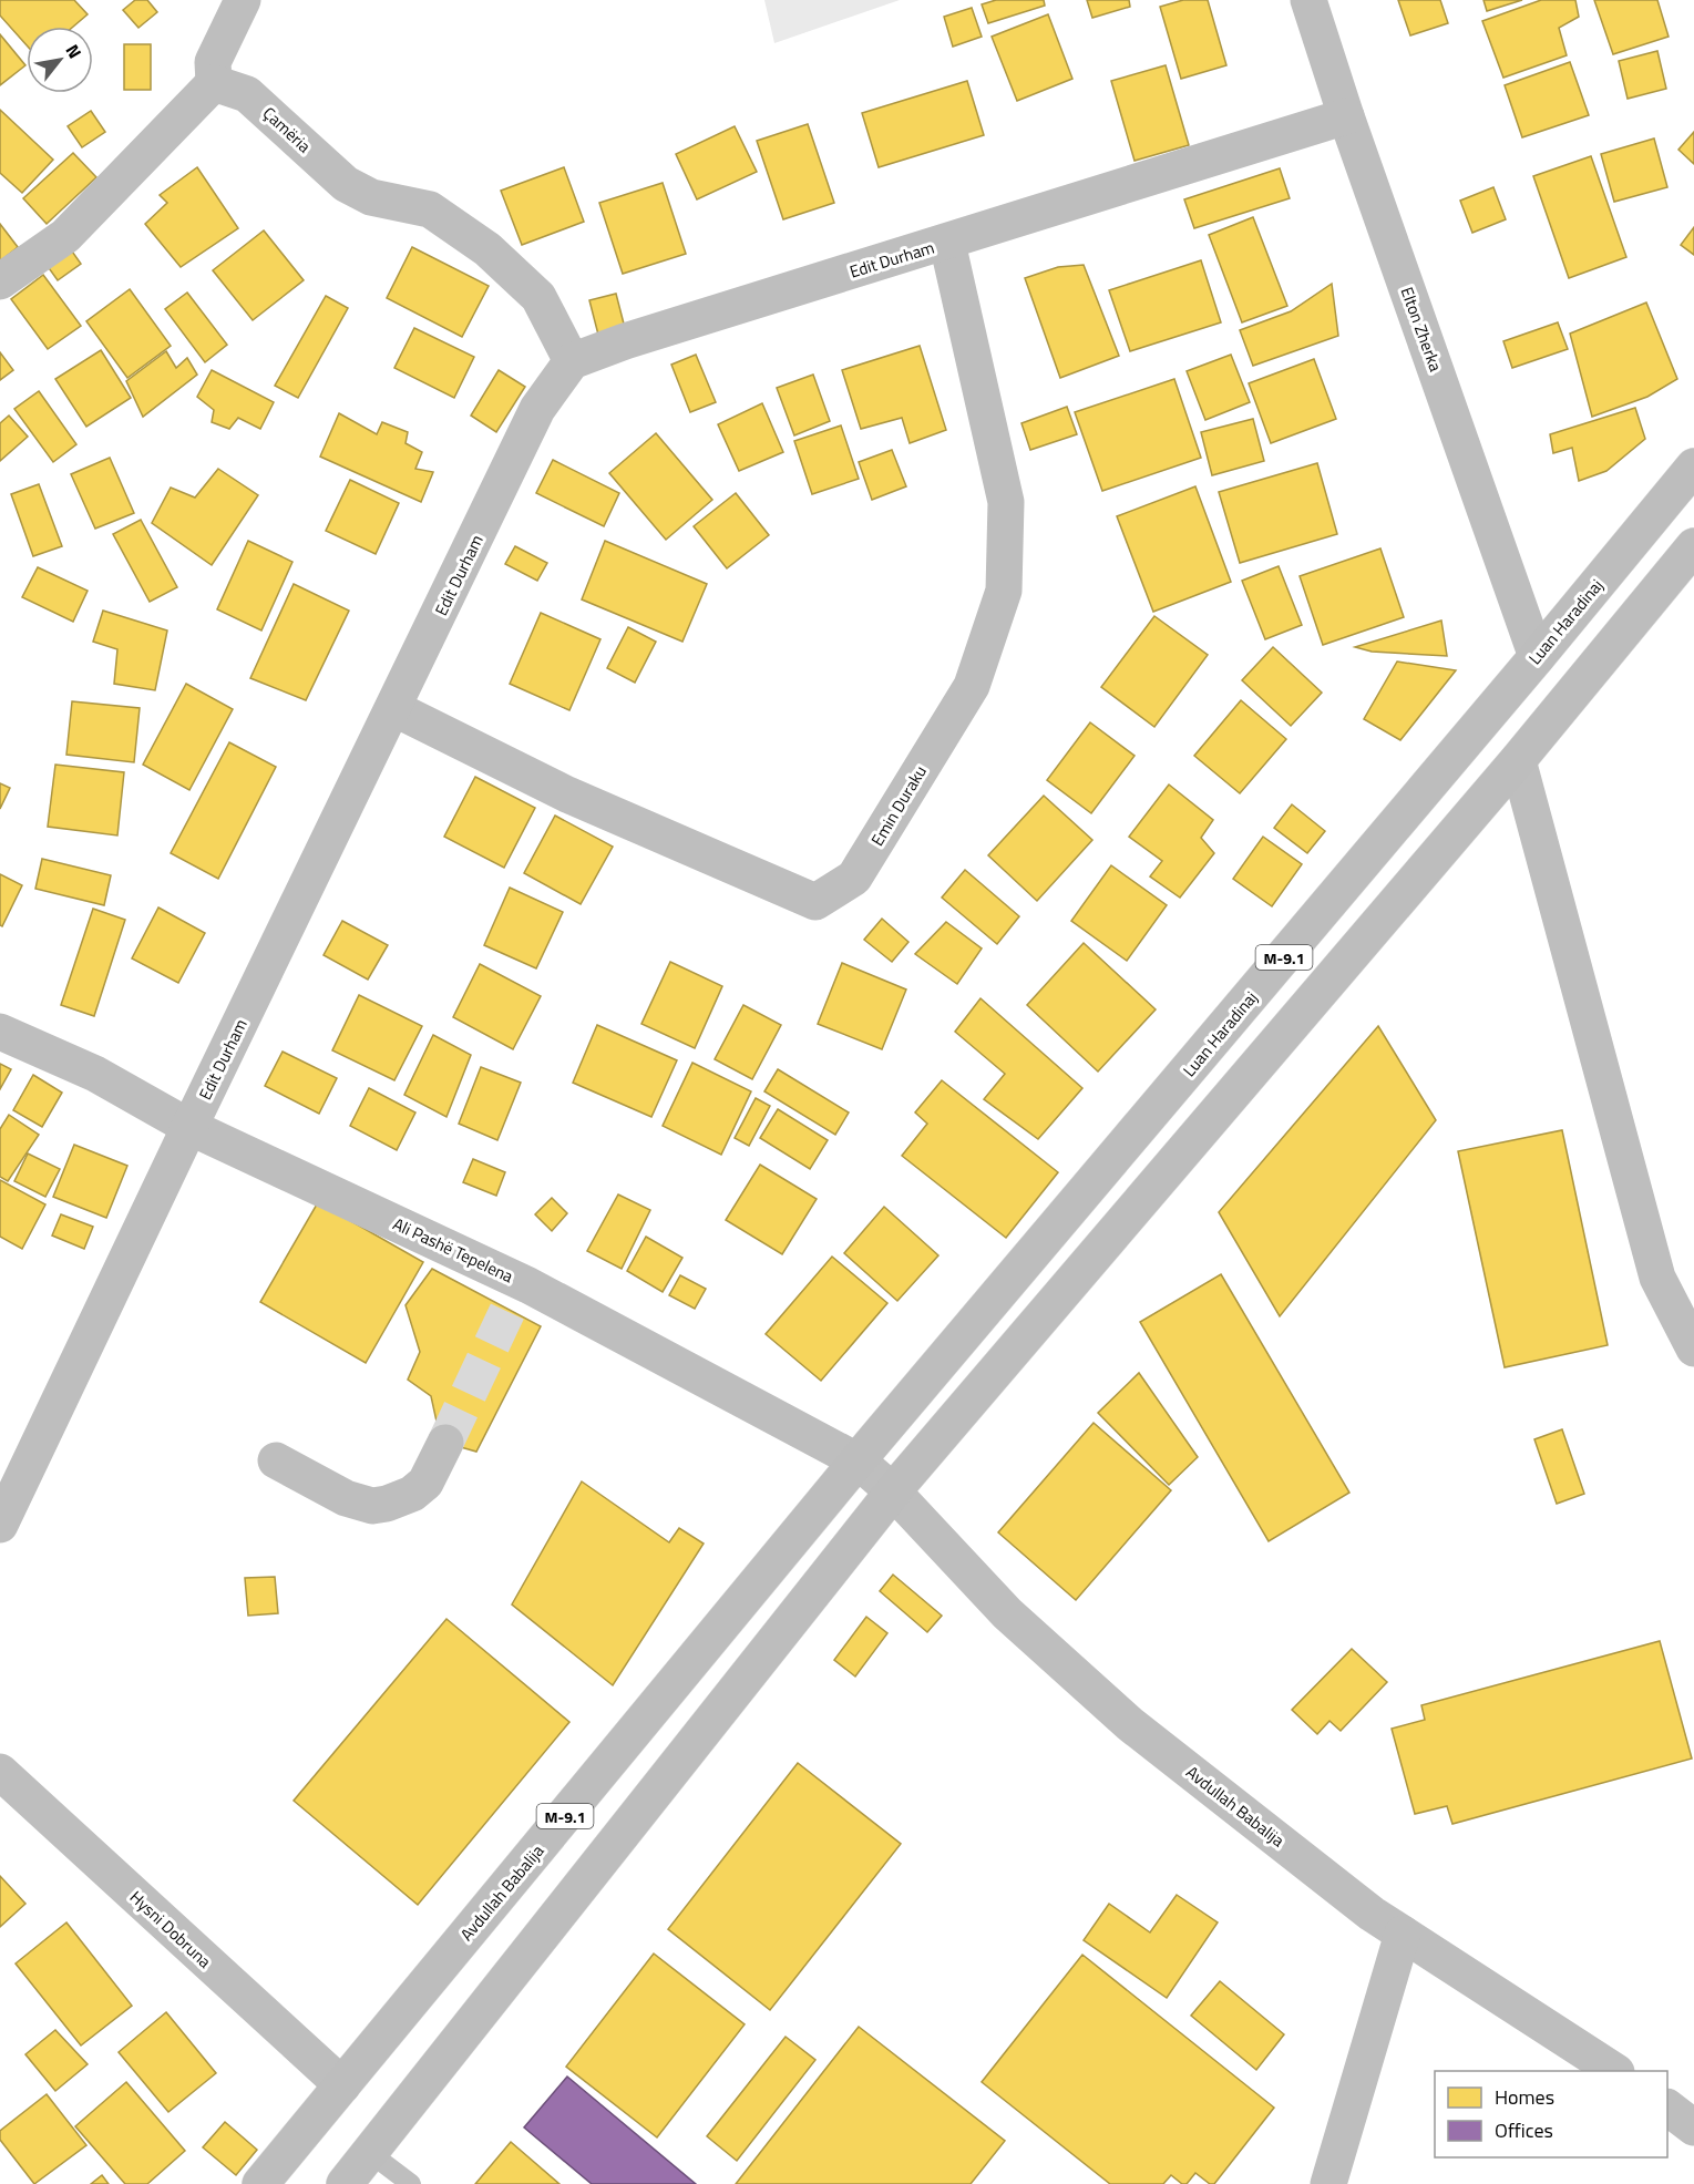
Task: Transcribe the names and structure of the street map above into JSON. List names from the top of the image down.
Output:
{
  "streets": {
    "main road": ["Luan Haradinaj", "M-9.1", "Avdullah Babalija"],
    "street": [
      "Çamëria",
      "Edit Durham",
      "Elton Zherka",
      "Emin Duraku",
      "Ali Pashë Tepelena",
      "Hysni Dobruna"
    ]
  },
  "crossings": [
    ["Çamëria", "Edit Durham"],
    ["Edit Durham", "Elton Zherka"],
    ["Edit Durham", "Emin Duraku"],
    ["Edit Durham", "Ali Pashë Tepelena"],
    ["Elton Zherka", "Luan Haradinaj"],
    ["Luan Haradinaj", "Ali Pashë Tepelena"],
    ["Luan Haradinaj", "Avdullah Babalija"],
    ["M-9.1", "Ali Pashë Tepelena"],
    ["M-9.1", "Avdullah Babalija"],
    ["Ali Pashë Tepelena", "Avdullah Babalija"],
    ["Avdullah Babalija", "Hysni Dobruna"]
  ],
  "legend": ["Homes", "Offices"],
  "north": "top right"
}
